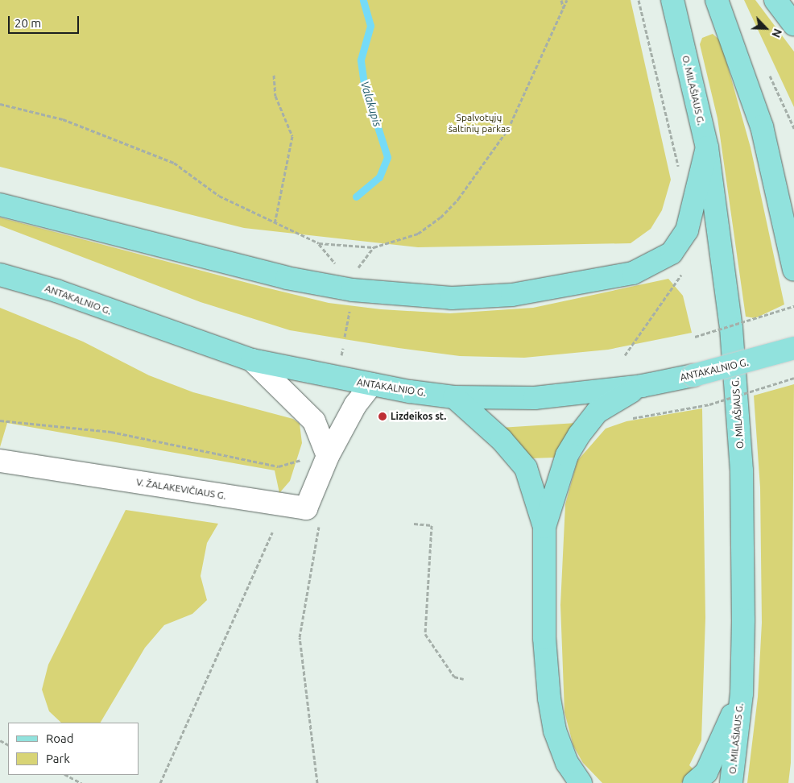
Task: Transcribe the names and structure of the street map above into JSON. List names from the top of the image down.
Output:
{
  "streets": {
    "main road": ["O. MILAŠIAUS G.", "ANTAKALNIO G."],
    "street": ["V. ŽALAKEVIČIAUS G."]
  },
  "crossings": [
    ["ANTAKALNIO G.", "V. ŽALAKEVIČIAUS G."]
  ],
  "water": ["Valakupis"],
  "parks": ["Spalvotųjų šaltinių parkas"],
  "places": ["Lizdeikos st."],
  "legend": ["Road", "Park"],
  "scale_bar": "20 m",
  "north": "bottom right"
}
